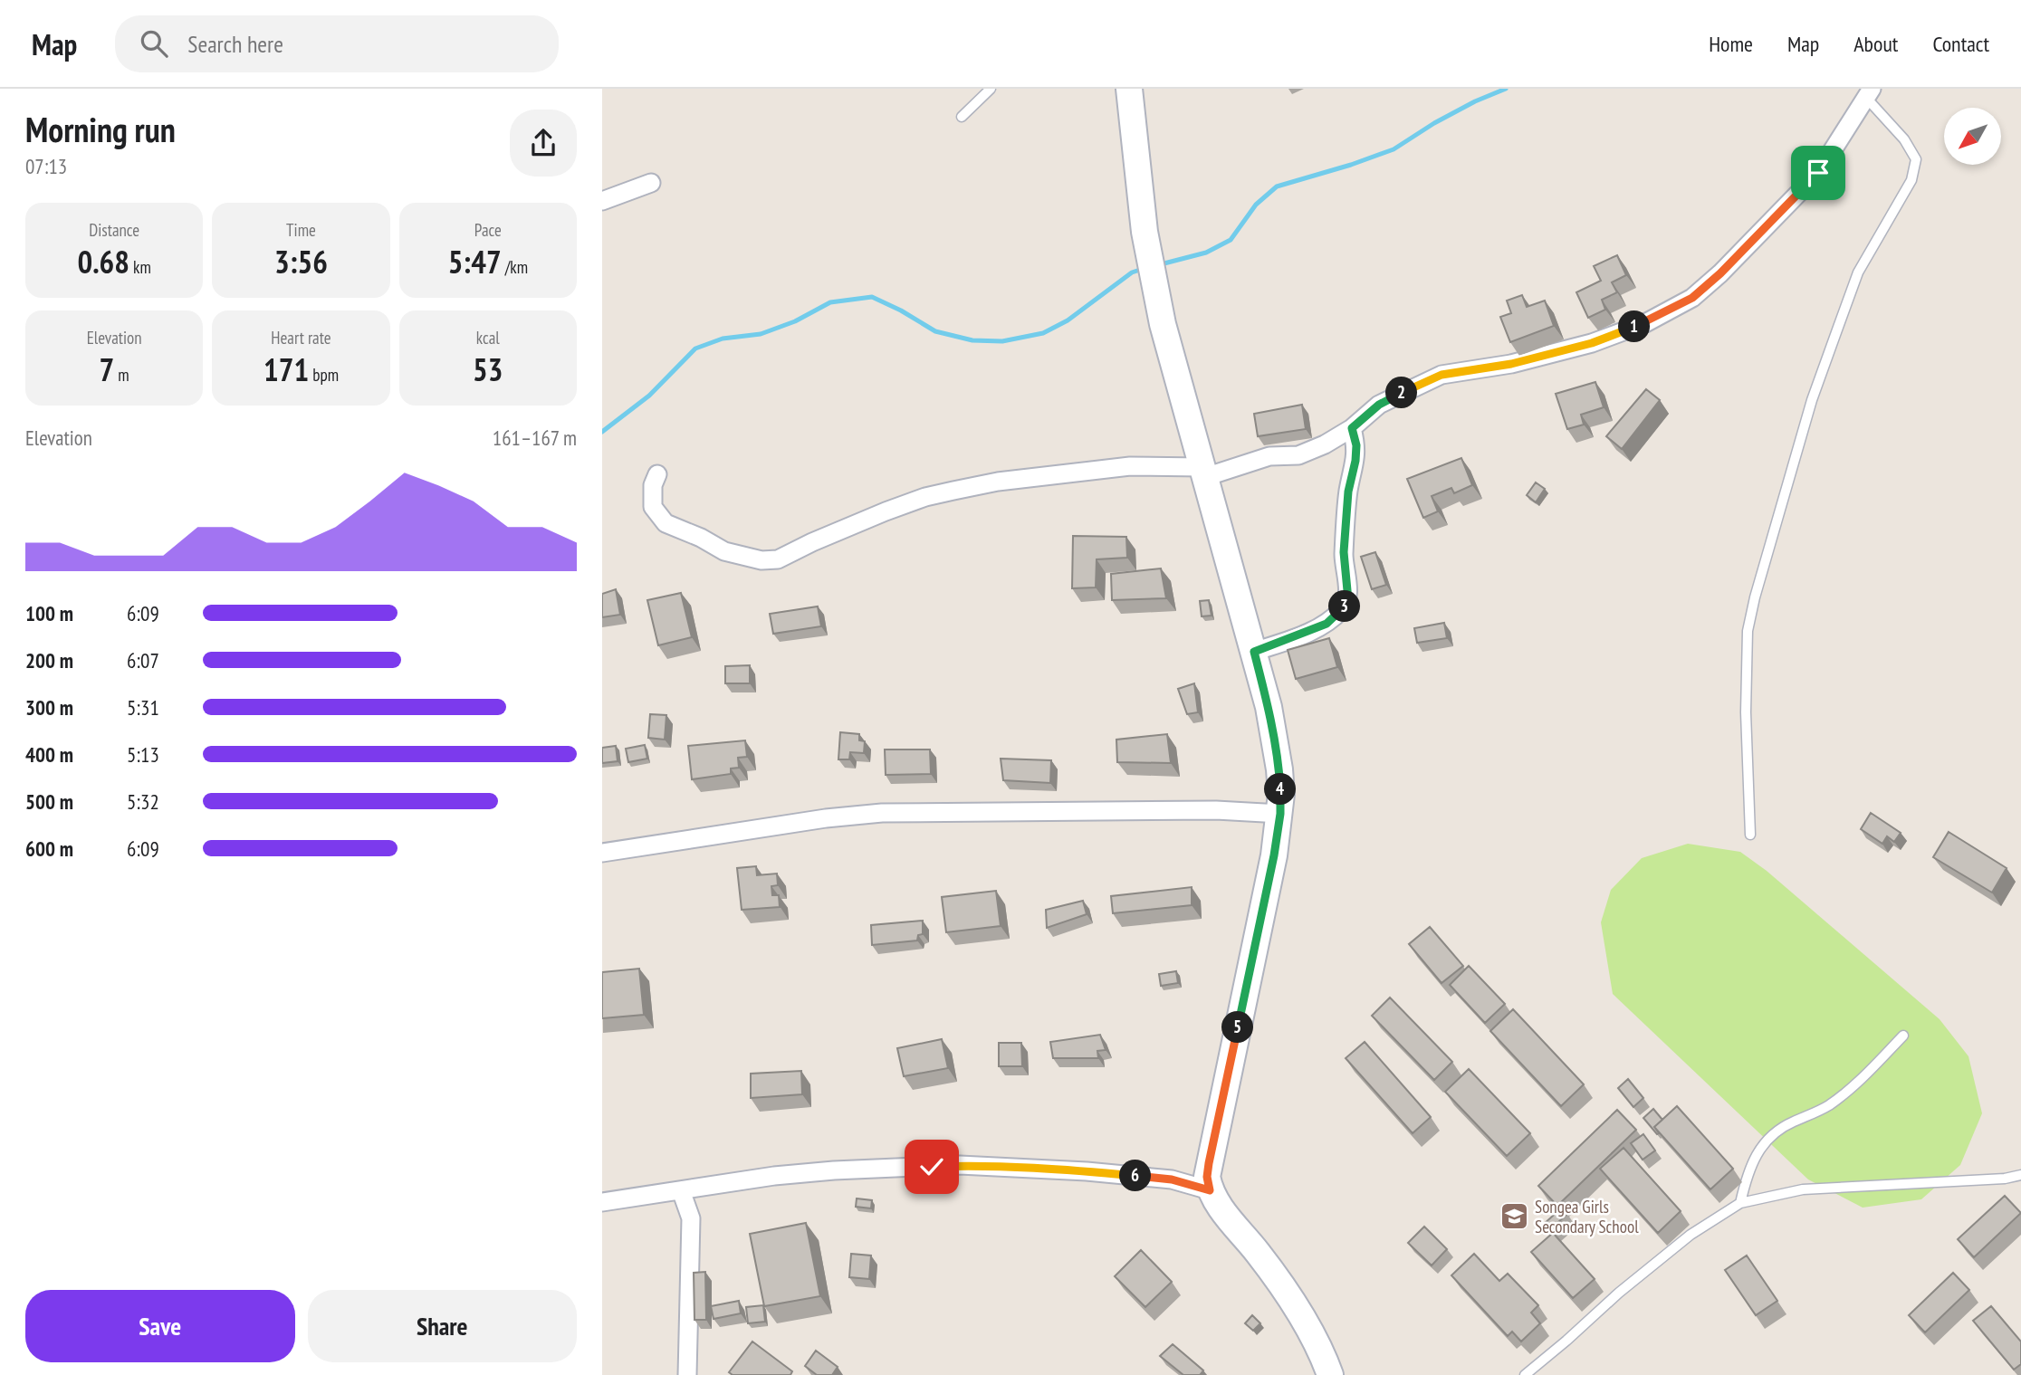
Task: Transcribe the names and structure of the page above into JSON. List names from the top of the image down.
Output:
{
  "places": {
    "school or university": ["Songea Girls Secondary School"]
  },
  "north": "bottom left",
  "page": {
    "header": "Map",
    "search": "Search here",
    "nav": [
      "Home",
      "Map",
      "About",
      "Contact"
    ],
    "heading": ["Morning run", "07:13"],
    "stats": [
      ["Distance", "0.68 km"],
      ["Time", "3:56"],
      ["Pace", "5:47 /km"],
      ["Elevation", "7 m"],
      ["Heart rate", "171 bpm"],
      ["kcal", "53"]
    ],
    "pins": [
      "1",
      "2",
      "3",
      "4",
      "5",
      "6"
    ],
    "chart": ["Elevation", "161–167 m"],
    "list": [
      {
        "name": "100 m",
        "note": "6:09"
      },
      {
        "name": "200 m",
        "note": "6:07"
      },
      {
        "name": "300 m",
        "note": "5:31"
      },
      {
        "name": "400 m",
        "note": "5:13"
      },
      {
        "name": "500 m",
        "note": "5:32"
      },
      {
        "name": "600 m",
        "note": "6:09"
      }
    ],
    "buttons": ["Save", "Share"]
  }
}
